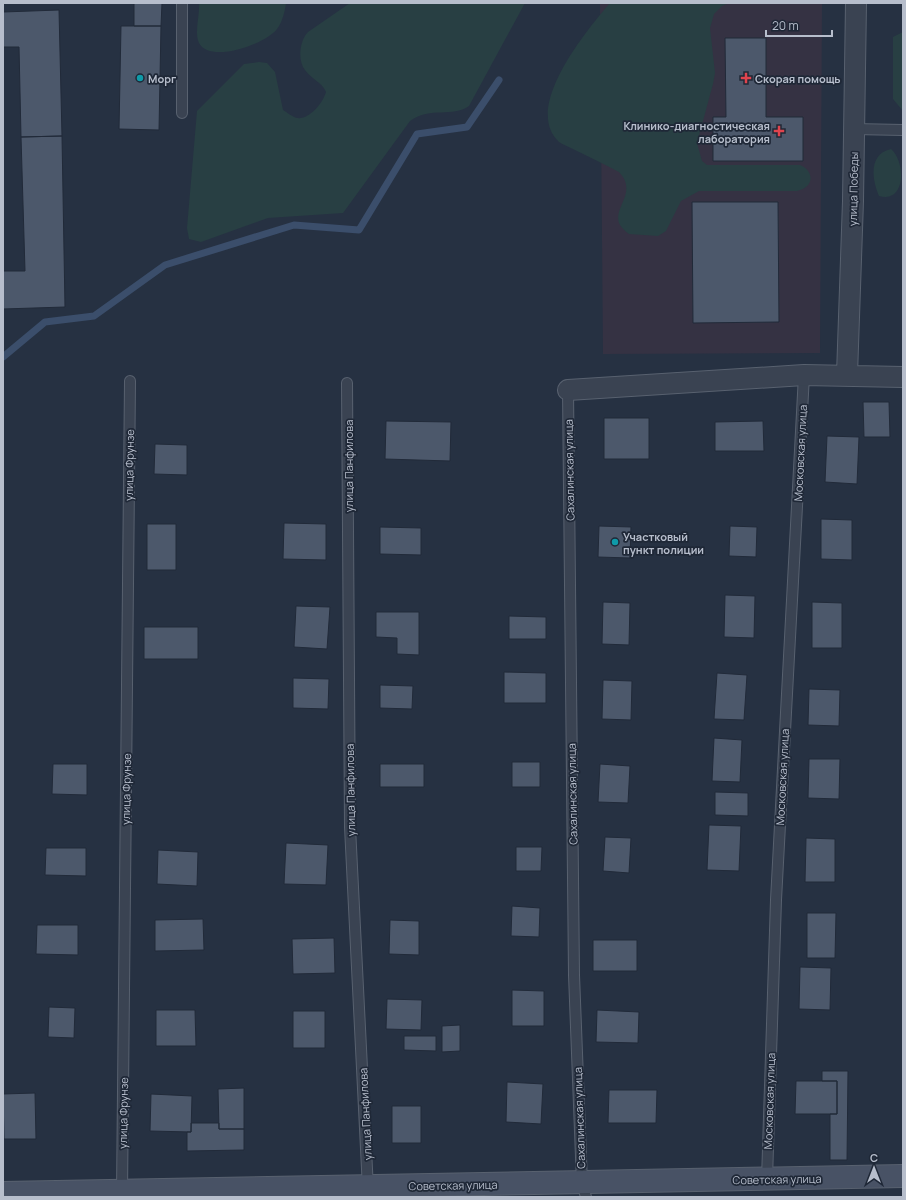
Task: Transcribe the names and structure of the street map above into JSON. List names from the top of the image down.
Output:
{
  "streets": {
    "street": ["улица Победы", "Советская улица"],
    "lane": [
      "Московская улица",
      "улица Фрунзе",
      "улица Панфилова",
      "Сахалинская улица"
    ]
  },
  "crossings": [
    ["Московская улица", "Советская улица"],
    ["улица Фрунзе", "Советская улица"],
    ["улица Панфилова", "Советская улица"],
    ["Сахалинская улица", "Советская улица"]
  ],
  "places": {
    "other": ["Морг", "Участковый пункт полиции"],
    "health": ["Скорая помощь", "Клинико-диагностическая лаборатория"]
  },
  "scale_bar": "20 m",
  "north": "top"
}
